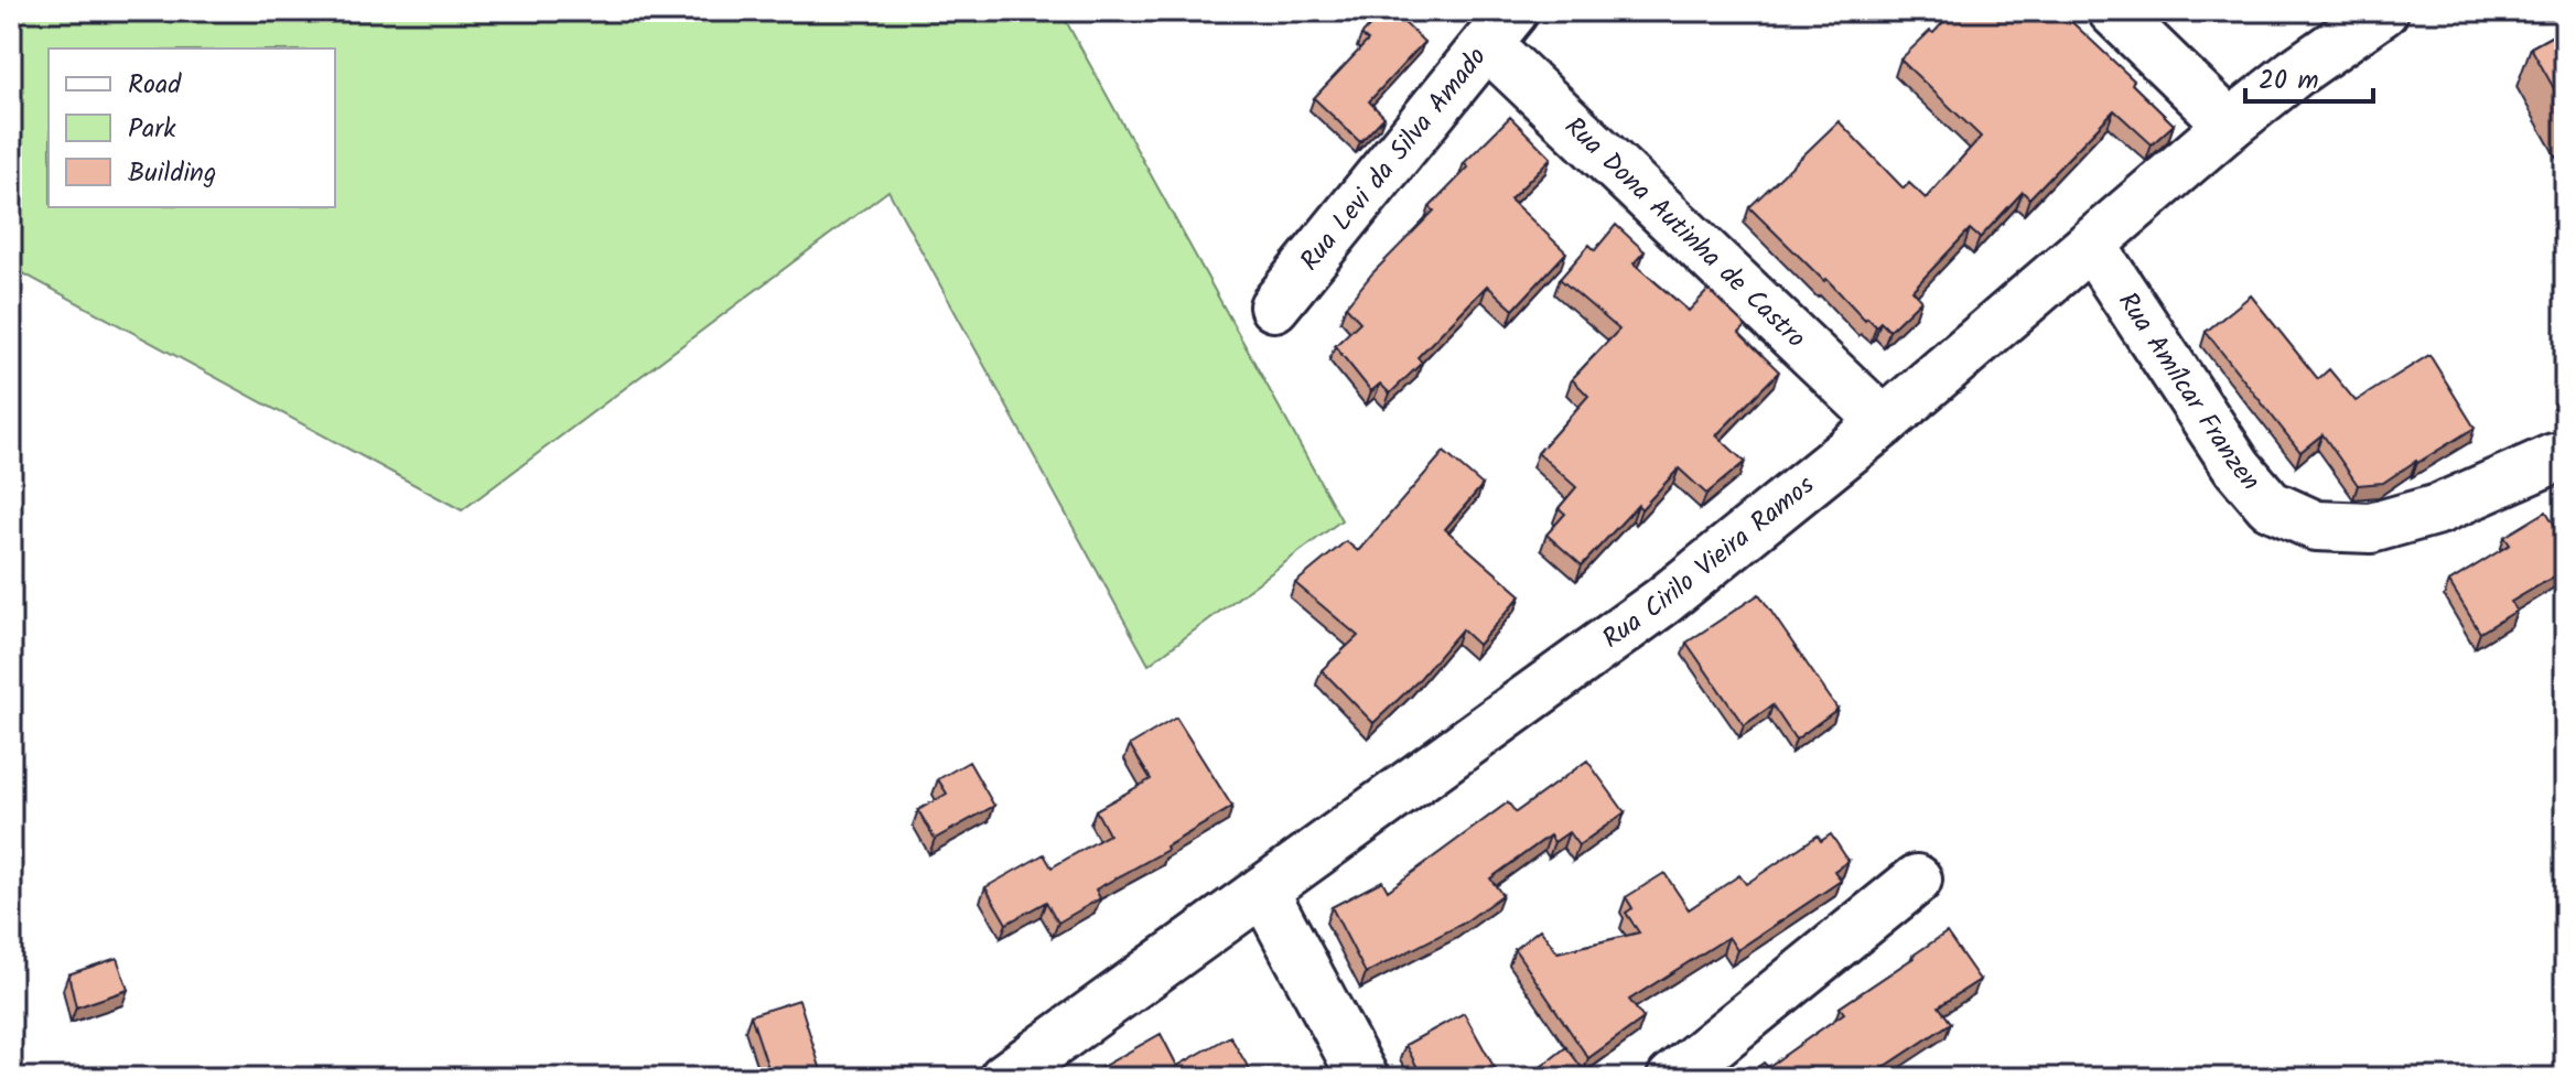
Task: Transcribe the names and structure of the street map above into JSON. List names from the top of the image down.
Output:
{
  "streets": {
    "street": [
      "Rua Levi da Silva Amado",
      "Rua Dona Autinha de Castro",
      "Rua Amílcar Franzen",
      "Rua Cirilo Vieira Ramos"
    ]
  },
  "crossings": [
    ["Rua Levi da Silva Amado", "Rua Dona Autinha de Castro"],
    ["Rua Dona Autinha de Castro", "Rua Cirilo Vieira Ramos"],
    ["Rua Amílcar Franzen", "Rua Cirilo Vieira Ramos"]
  ],
  "legend": ["Road", "Park", "Building"],
  "scale_bar": "20 m"
}
